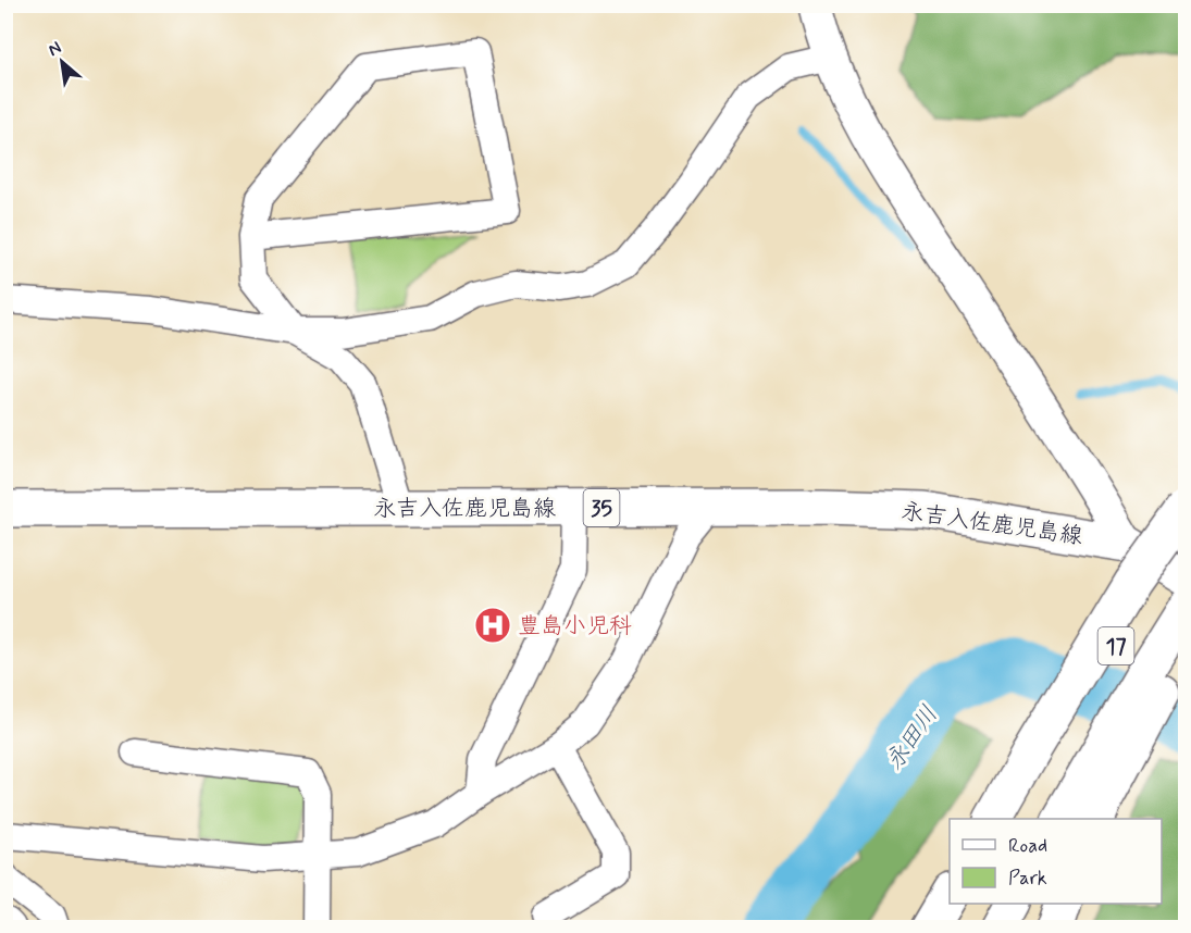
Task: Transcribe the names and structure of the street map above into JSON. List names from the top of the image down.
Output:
{
  "streets": {
    "main road": ["永吉入佐鹿児島線", "35", "17"]
  },
  "water": ["永田川"],
  "places": {
    "hospital": ["豊島小児科"]
  },
  "legend": ["Road", "Park"],
  "north": "top left"
}
